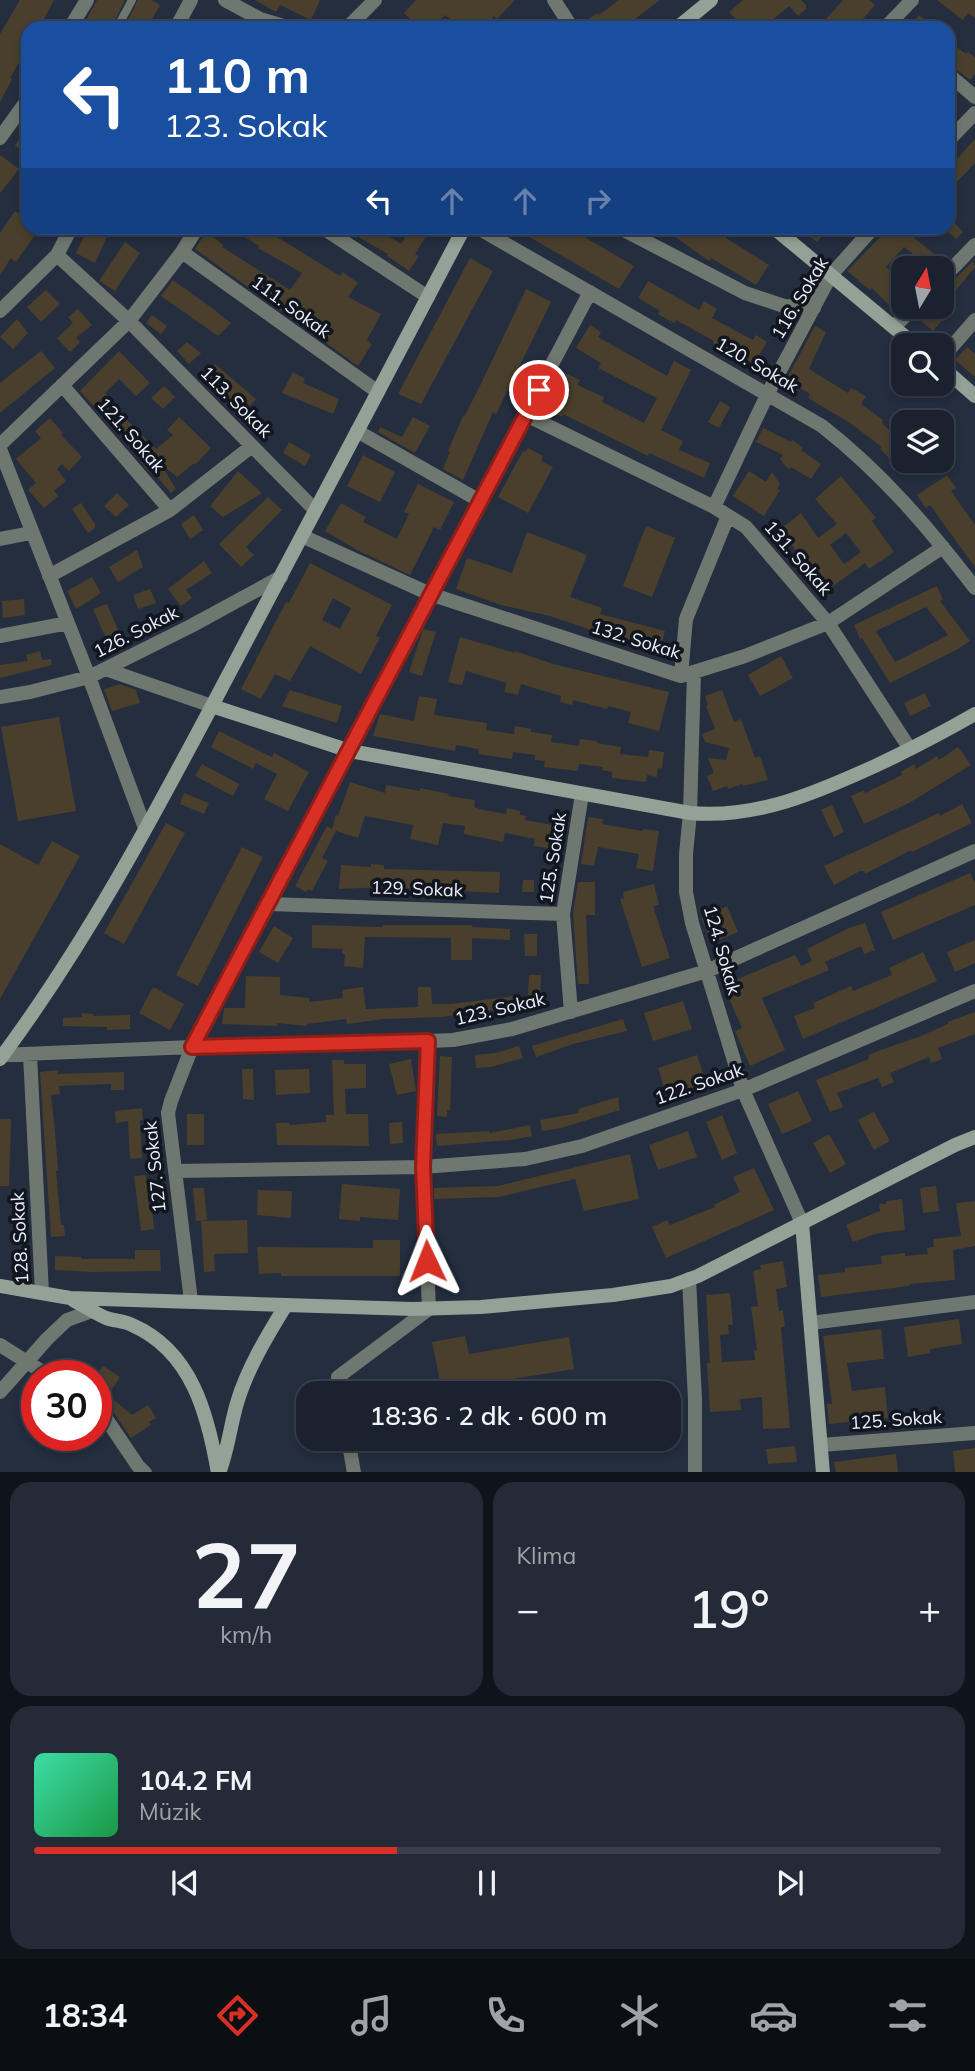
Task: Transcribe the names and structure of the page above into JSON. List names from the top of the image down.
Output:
{
  "streets": {
    "street": [
      "116. Sokak",
      "111. Sokak",
      "120. Sokak",
      "113. Sokak",
      "121. Sokak",
      "131. Sokak",
      "126. Sokak",
      "132. Sokak",
      "125. Sokak",
      "129. Sokak",
      "124. Sokak",
      "123. Sokak",
      "122. Sokak",
      "127. Sokak",
      "128. Sokak"
    ]
  },
  "crossings": [
    ["116. Sokak", "120. Sokak"],
    ["116. Sokak", "131. Sokak"],
    ["120. Sokak", "132. Sokak"],
    ["120. Sokak", "127. Sokak"],
    ["131. Sokak", "132. Sokak"],
    ["131. Sokak", "124. Sokak"],
    ["131. Sokak", "127. Sokak"],
    ["132. Sokak", "124. Sokak"],
    ["132. Sokak", "127. Sokak"],
    ["125. Sokak", "129. Sokak"],
    ["125. Sokak", "123. Sokak"],
    ["129. Sokak", "127. Sokak"],
    ["124. Sokak", "123. Sokak"],
    ["124. Sokak", "122. Sokak"],
    ["123. Sokak", "127. Sokak"],
    ["123. Sokak", "128. Sokak"],
    ["122. Sokak", "127. Sokak"]
  ],
  "north": "top",
  "page": {
    "turn": ["110 m", "123. Sokak"],
    "limit": "30",
    "trip": "18:36 · 2 dk · 600 m",
    "tile": [
      ["27", "km/h"],
      "Klima"
    ],
    "heat": ["−", "19°", "+"],
    "song": ["104.2 FM", "Müzik"],
    "tabs": "18:34"
  }
}
